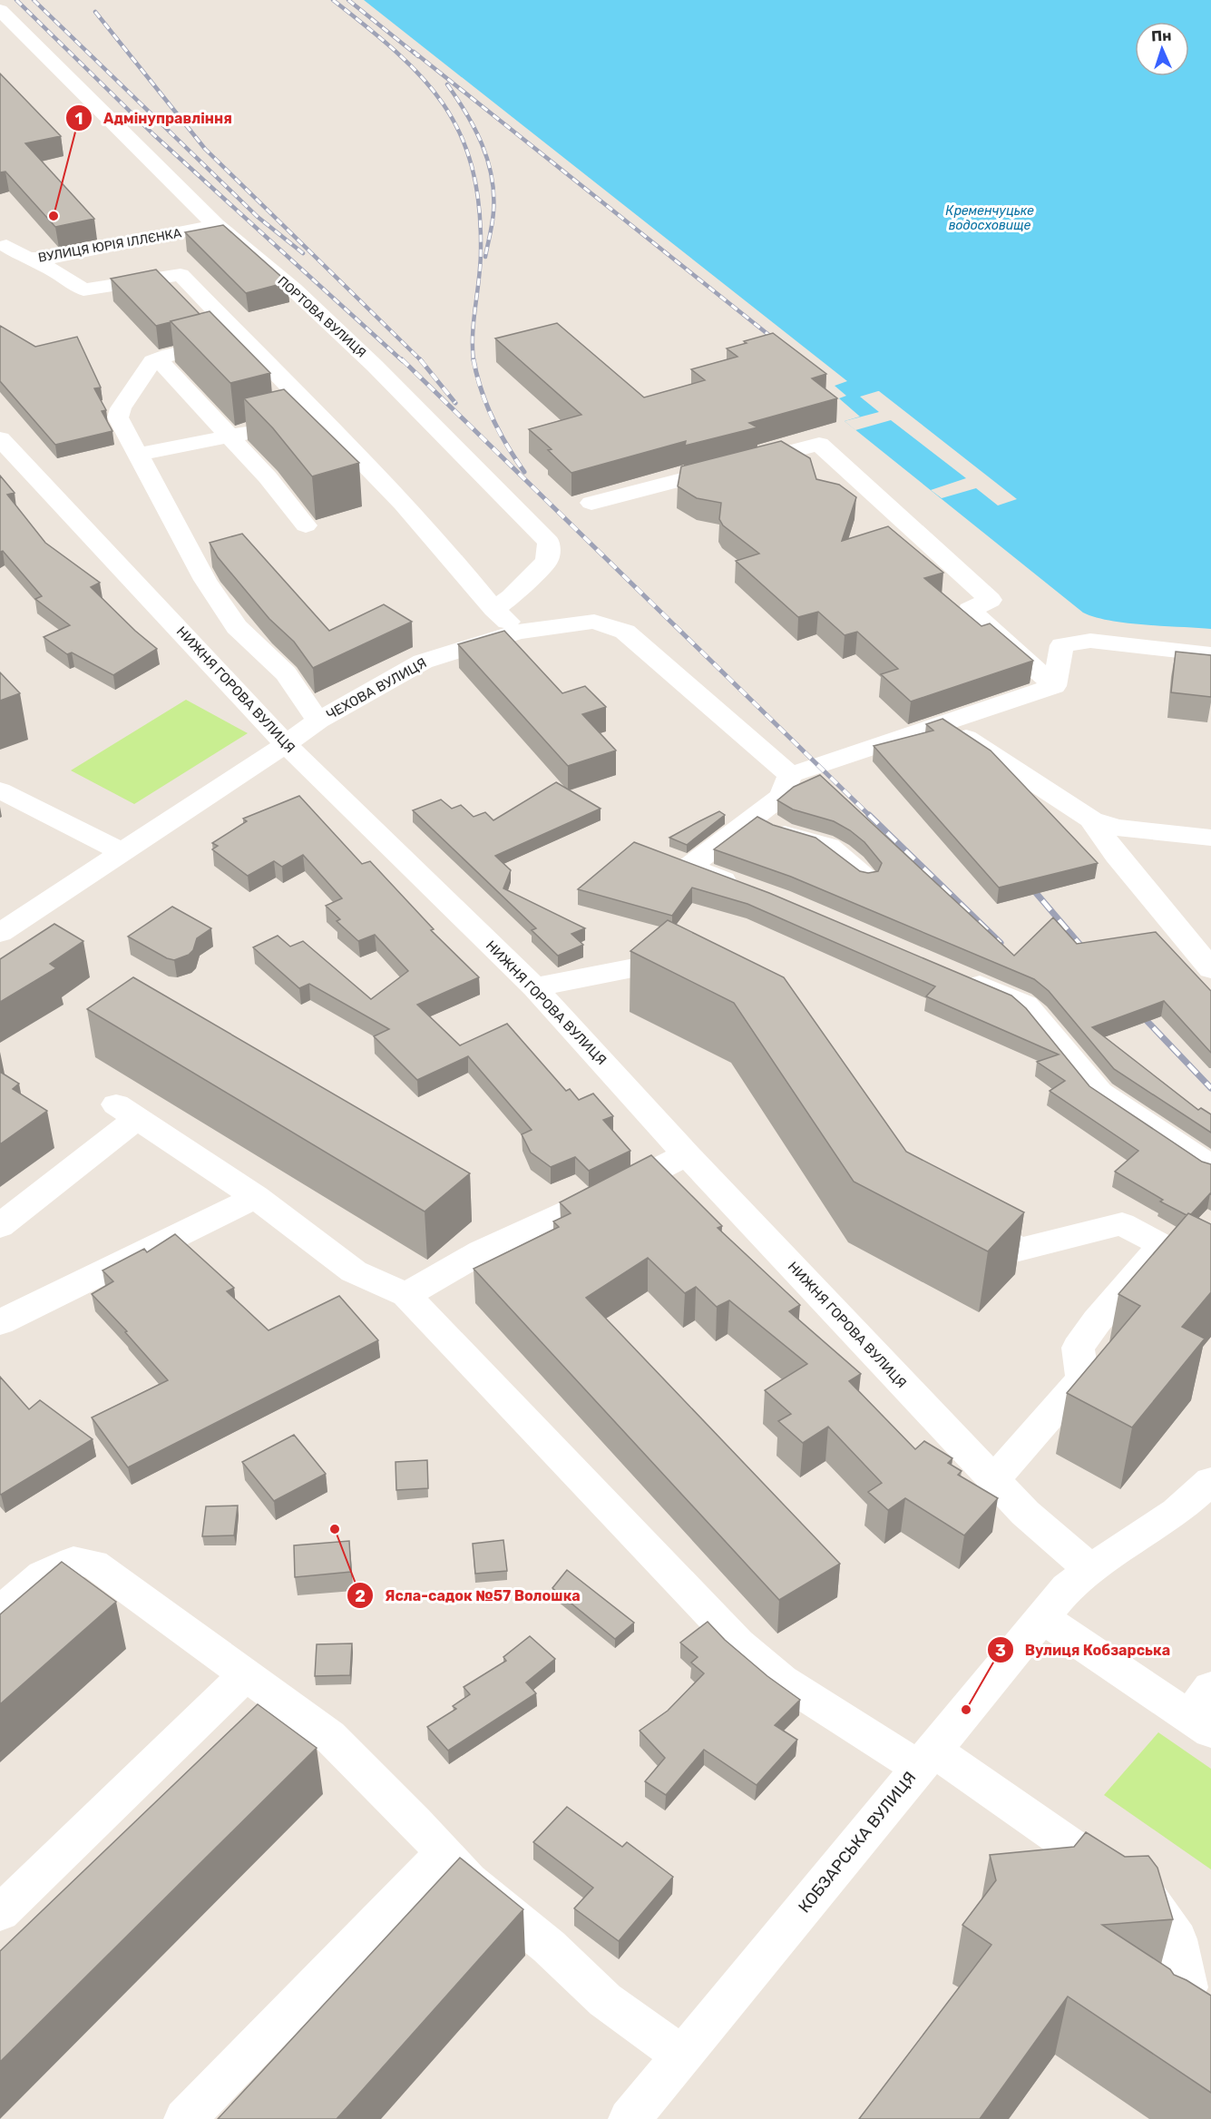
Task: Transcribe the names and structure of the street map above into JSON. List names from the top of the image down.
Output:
{
  "streets": {
    "street": [
      "ВУЛИЦЯ ЮРІЯ ІЛЛЄНКА",
      "ПОРТОВА ВУЛИЦЯ",
      "ЧЕХОВА ВУЛИЦЯ",
      "НИЖНЯ ГОРОВА ВУЛИЦЯ",
      "КОБЗАРСЬКА ВУЛИЦЯ"
    ]
  },
  "crossings": [
    ["ВУЛИЦЯ ЮРІЯ ІЛЛЄНКА", "ПОРТОВА ВУЛИЦЯ"],
    ["ЧЕХОВА ВУЛИЦЯ", "НИЖНЯ ГОРОВА ВУЛИЦЯ"],
    ["НИЖНЯ ГОРОВА ВУЛИЦЯ", "КОБЗАРСЬКА ВУЛИЦЯ"]
  ],
  "water": ["Кременчуцьке водосховище"],
  "places": ["Адмінуправління", "Ясла-садок №57 Волошка", "Вулиця Кобзарська"],
  "north": "top"
}
